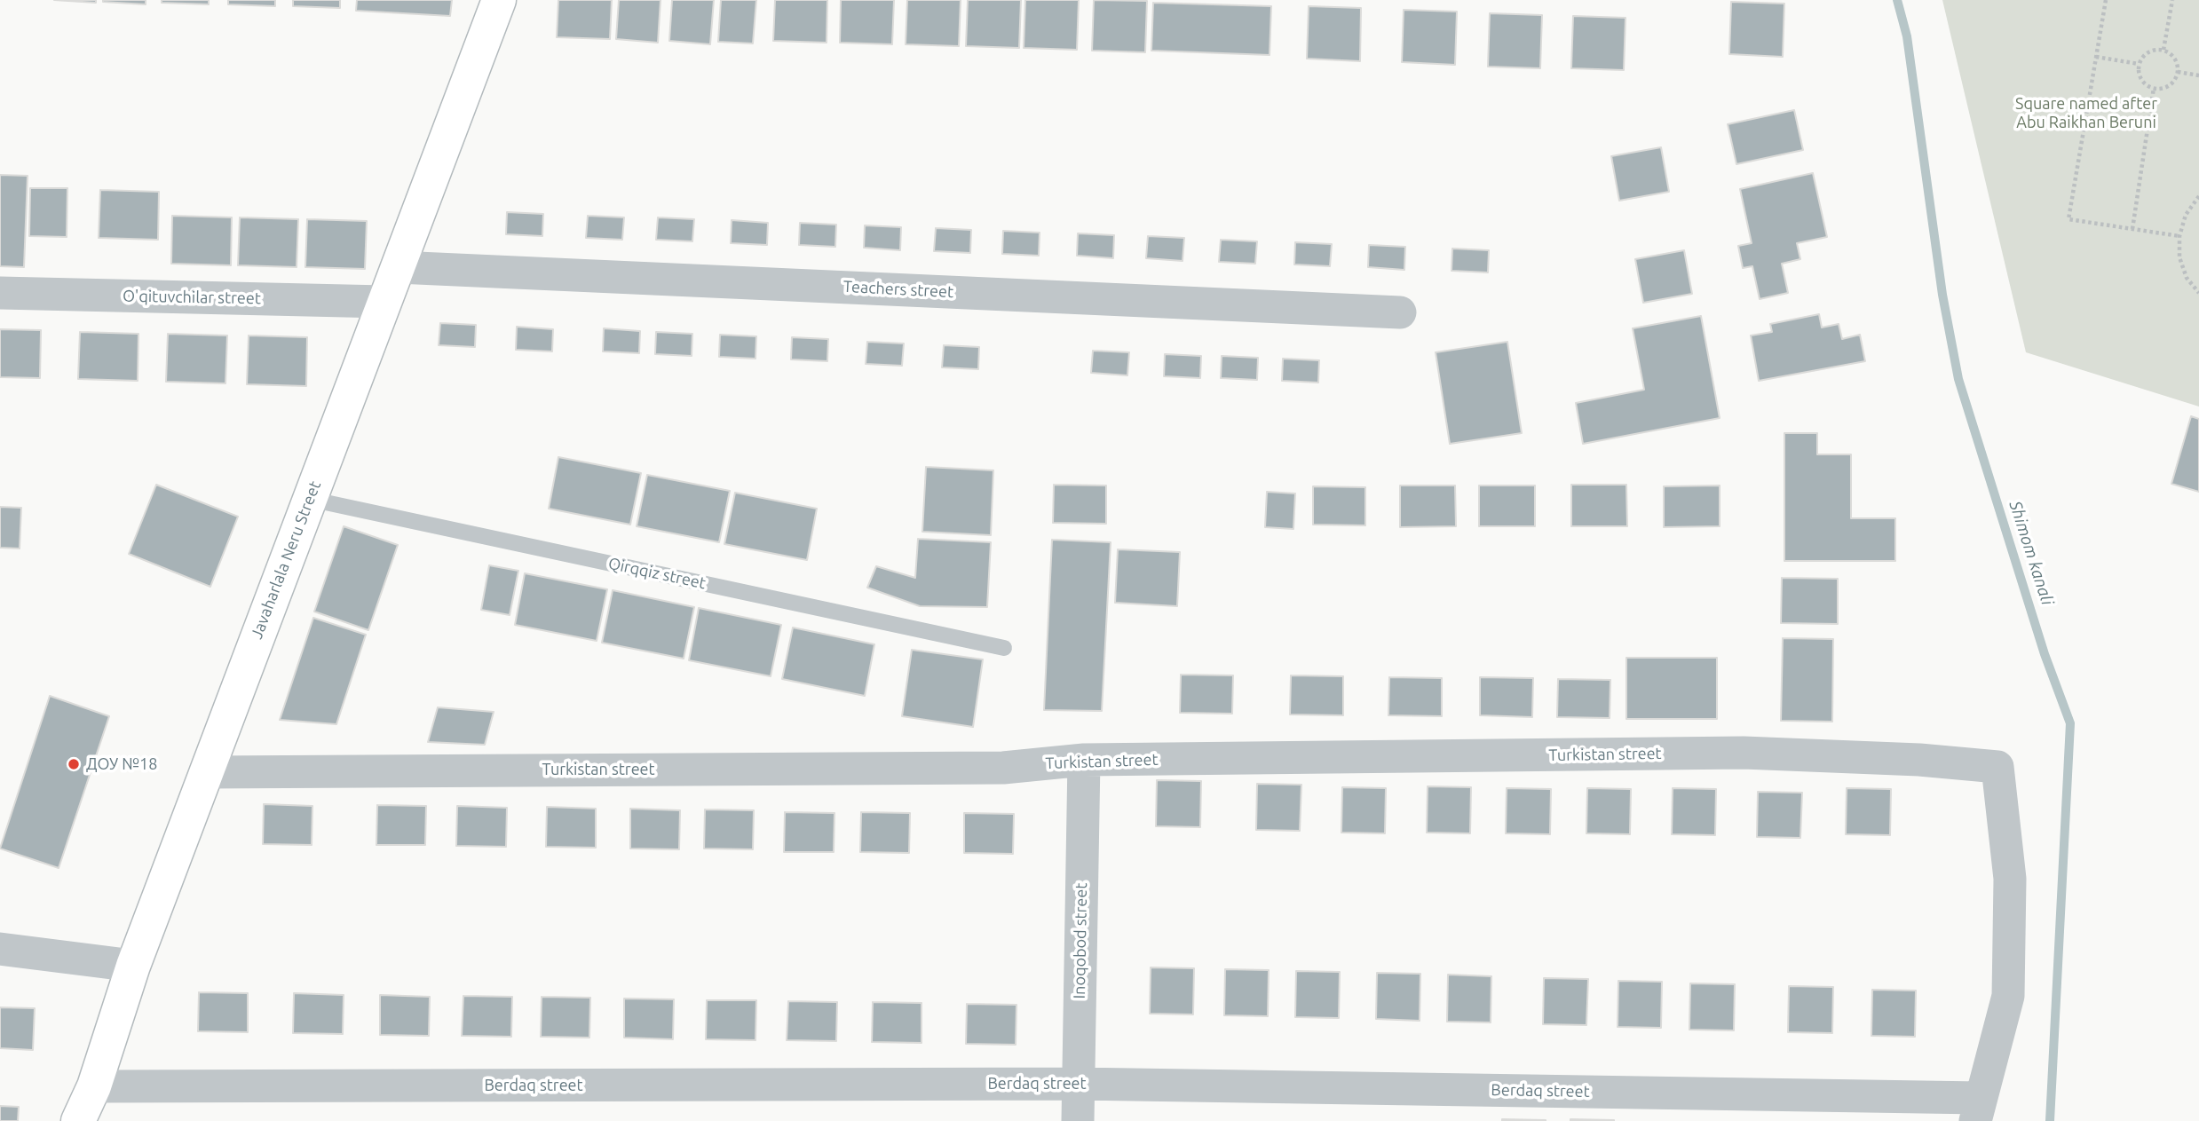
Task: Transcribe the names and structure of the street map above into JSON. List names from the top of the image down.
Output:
{
  "streets": {
    "street": [
      "Teachers street",
      "O'qituvchilar street",
      "Javaharlala Neru Street",
      "Turkistan street",
      "Inoqobod street",
      "Berdaq street"
    ],
    "lane": ["Qirqqiz street"]
  },
  "crossings": [
    ["Teachers street", "Javaharlala Neru Street"],
    ["O'qituvchilar street", "Javaharlala Neru Street"],
    ["Javaharlala Neru Street", "Qirqqiz street"],
    ["Javaharlala Neru Street", "Turkistan street"],
    ["Javaharlala Neru Street", "Berdaq street"],
    ["Turkistan street", "Inoqobod street"],
    ["Turkistan street", "Berdaq street"],
    ["Inoqobod street", "Berdaq street"]
  ],
  "water": ["Shimom kanali"],
  "parks": ["Square named after Abu Raikhan Beruni"],
  "places": ["ДОУ №18"]
}
